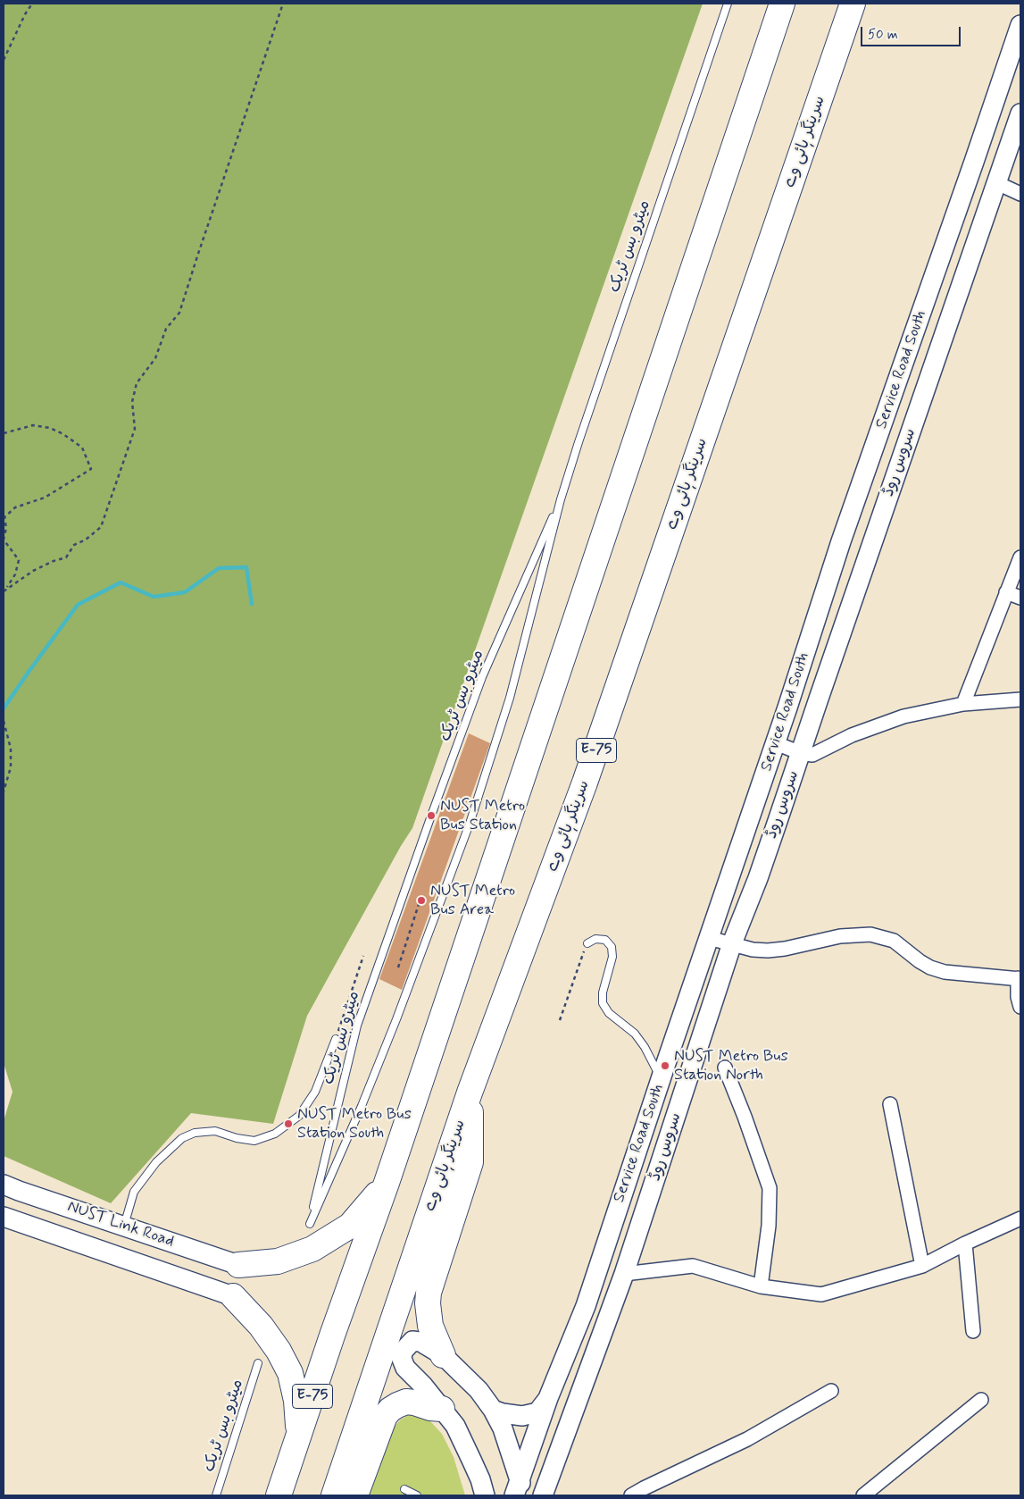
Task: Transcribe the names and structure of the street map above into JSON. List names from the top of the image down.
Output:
{
  "streets": {
    "highway": ["سرینگر ہائی وے", "E-75"],
    "main road": ["Service Road South", "سروس روڈ", "NUST Link Road"],
    "lane": ["میٹرو بس ٹریک"]
  },
  "places": [
    "NUST Metro Bus Station",
    "NUST Metro Bus Area",
    "NUST Metro Bus Station North",
    "NUST Metro Bus Station South"
  ],
  "scale_bar": "50 m"
}
